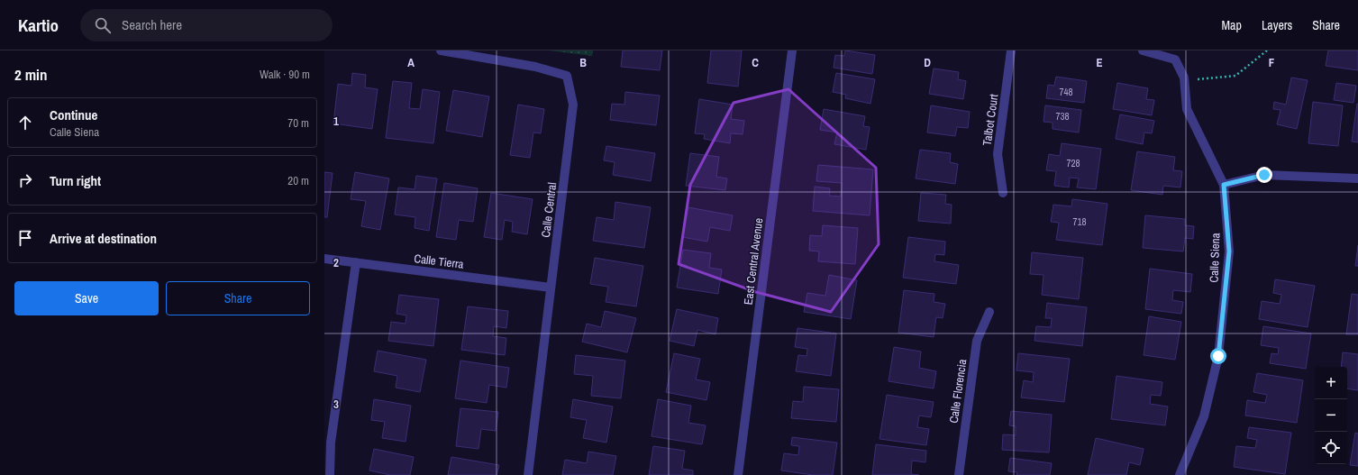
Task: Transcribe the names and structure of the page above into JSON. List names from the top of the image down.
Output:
{
  "streets": {
    "street": [
      "Talbot Court",
      "Calle Central",
      "Calle Siena",
      "Calle Tierra",
      "East Central Avenue",
      "Calle Florencia"
    ]
  },
  "crossings": [
    ["Calle Central", "Calle Tierra"]
  ],
  "house_numbers": [
    "748",
    "738",
    "728",
    "718"
  ],
  "page": {
    "header": "Kartio",
    "search": "Search here",
    "nav": ["Map", "Layers", "Share"],
    "heading": ["2 min", "Walk · 90 m"],
    "list": [
      ["Continue", "Calle Siena", "70 m"],
      ["Turn right", "20 m"],
      "Arrive at destination"
    ],
    "buttons": ["Save", "Share"],
    "map_buttons": ["+", "−"]
  },
  "grid": {
    "columns": [
      "A",
      "B",
      "C",
      "D",
      "E",
      "F"
    ],
    "rows": ["1", "2", "3"]
  }
}
